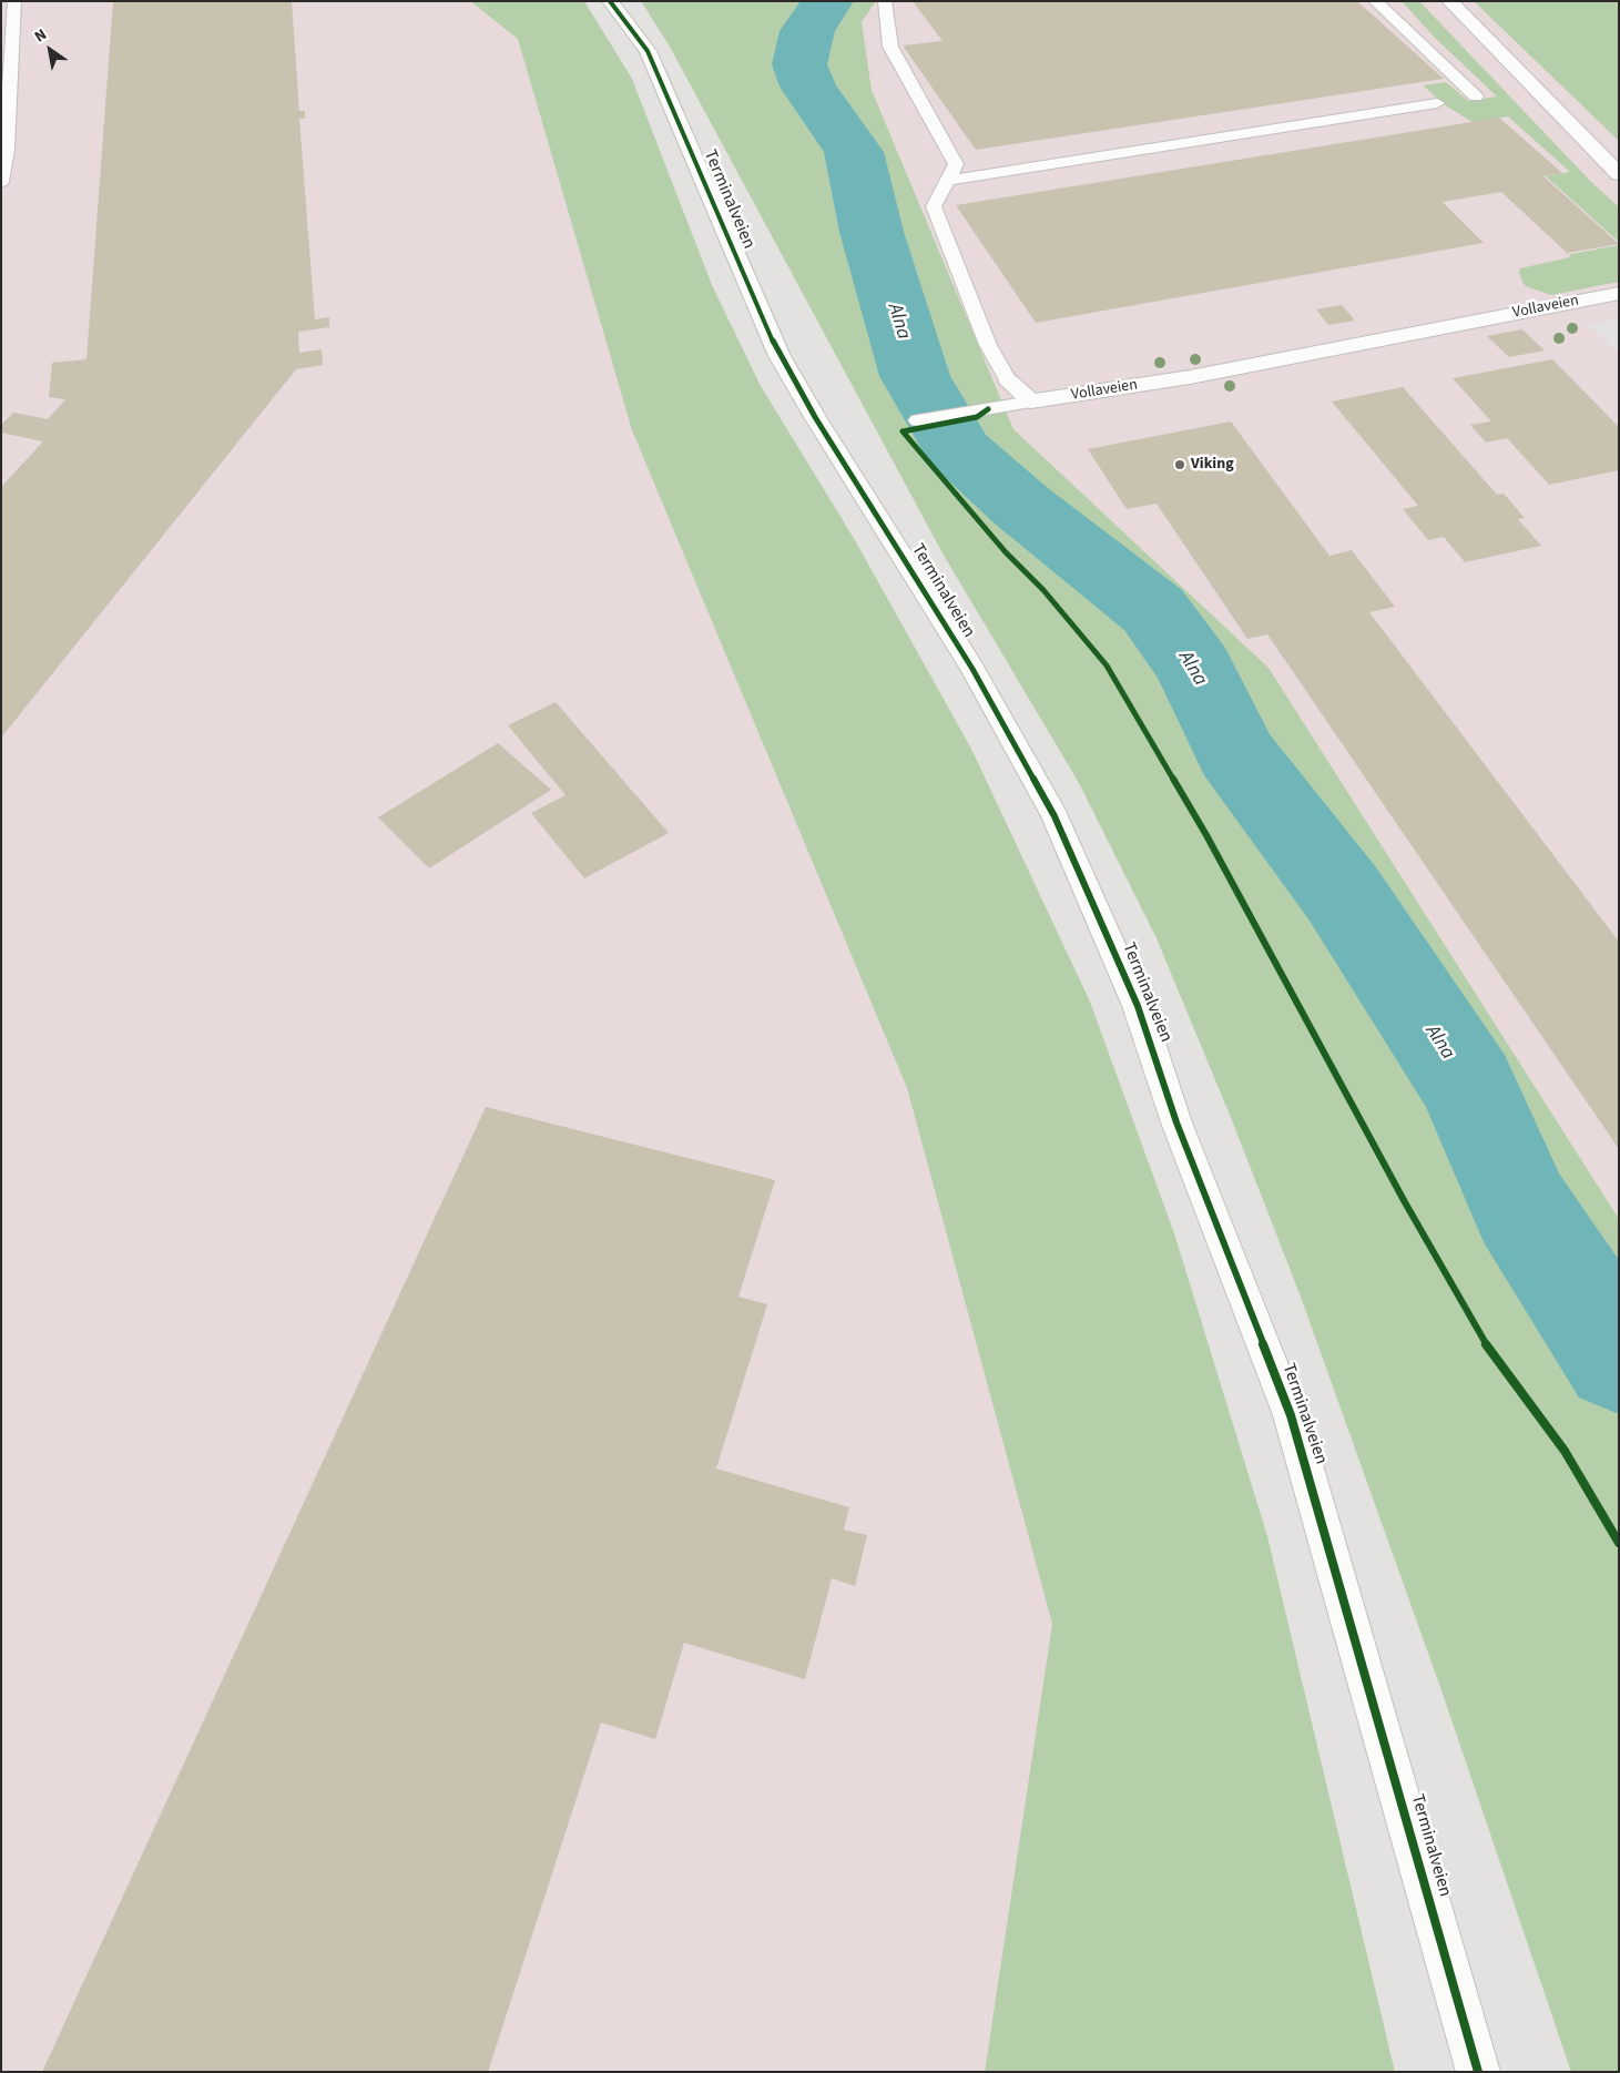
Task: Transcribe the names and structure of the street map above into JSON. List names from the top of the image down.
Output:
{
  "streets": {
    "street": ["Terminalveien", "Vollaveien"]
  },
  "water": ["Alna"],
  "places": ["Viking"],
  "north": "top left"
}
